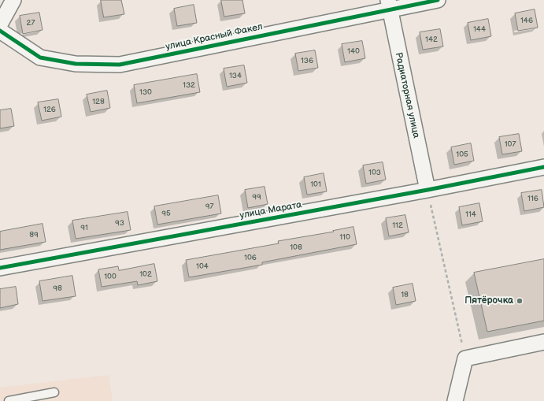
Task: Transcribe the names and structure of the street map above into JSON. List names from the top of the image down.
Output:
{
  "streets": {
    "street": ["улица Красный Факел", "Радиаторная улица", "улица Марата"]
  },
  "crossings": [
    ["улица Красный Факел", "Радиаторная улица"],
    ["Радиаторная улица", "улица Марата"]
  ],
  "places": ["Пятёрочка"],
  "house_numbers": [
    "146",
    "27",
    "144",
    "142",
    "140",
    "136",
    "134",
    "132",
    "130",
    "128",
    "126",
    "107",
    "105",
    "103",
    "101",
    "99",
    "116",
    "97",
    "95",
    "114",
    "93",
    "112",
    "91",
    "89",
    "110",
    "108",
    "106",
    "104",
    "102",
    "100",
    "98",
    "18"
  ]
}
